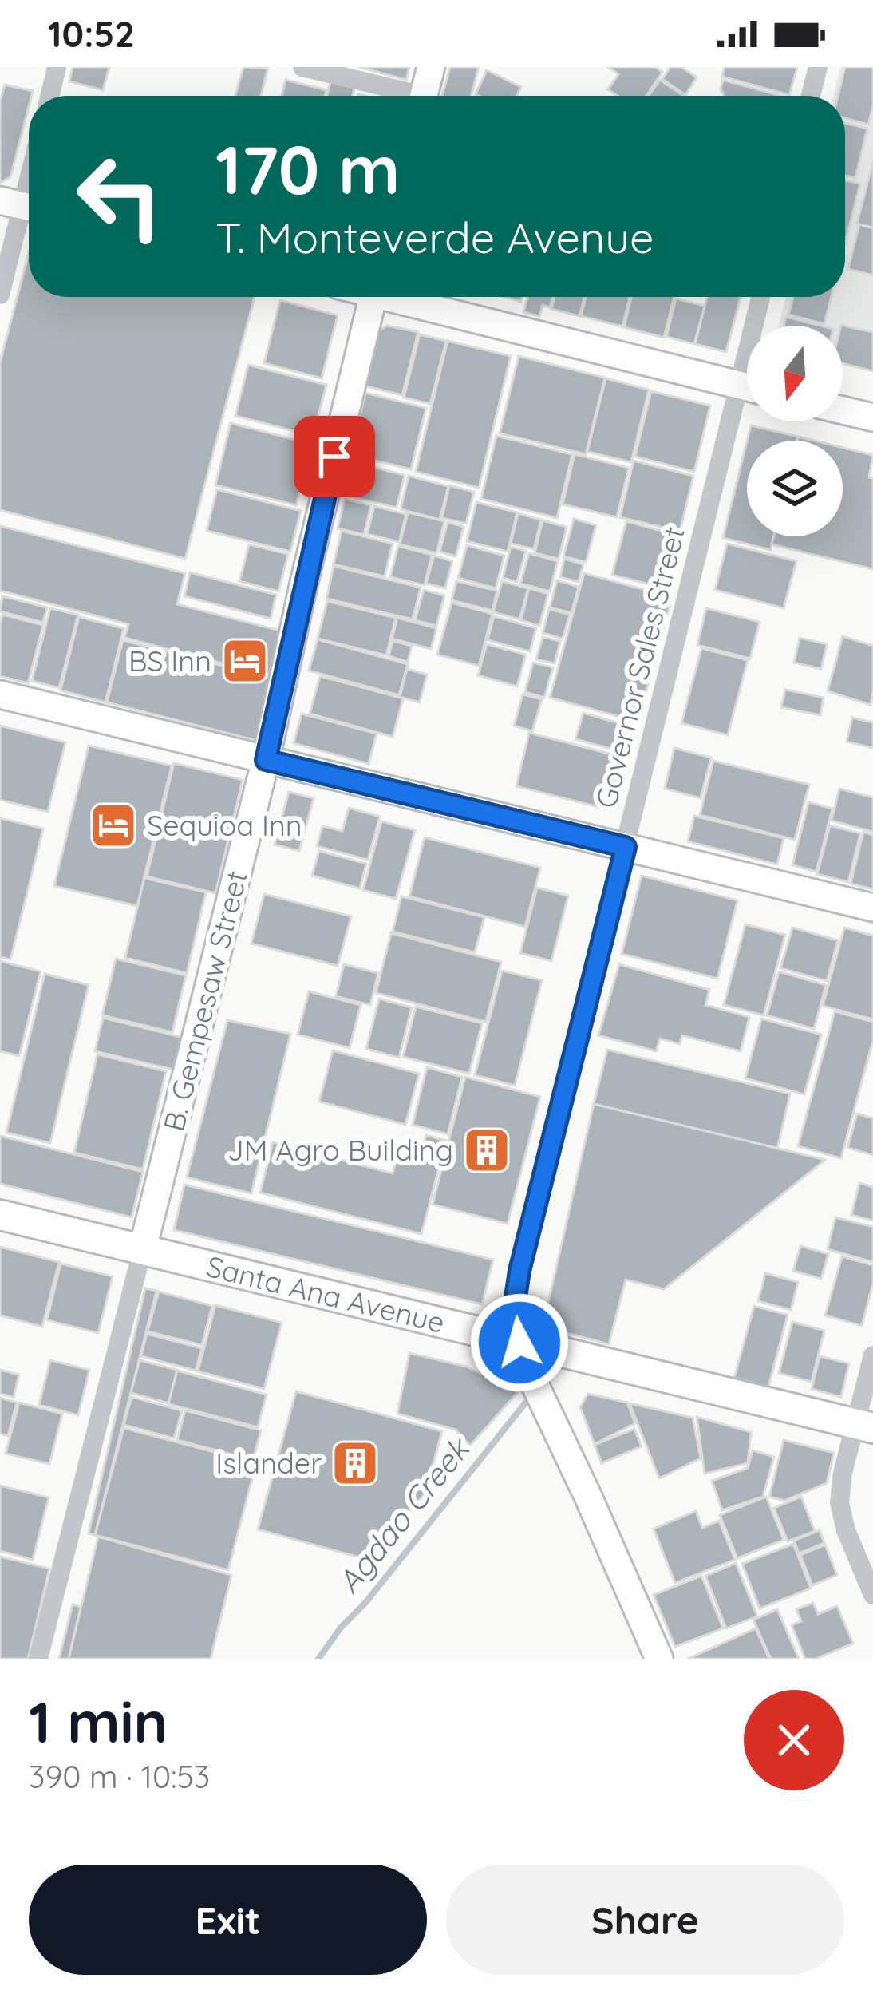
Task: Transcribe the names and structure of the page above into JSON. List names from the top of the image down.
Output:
{
  "streets": {
    "main road": ["Santa Ana Avenue"],
    "street": ["Governor Sales Street", "B. Gempesaw Street"]
  },
  "crossings": [
    ["Governor Sales Street", "Santa Ana Avenue"],
    ["B. Gempesaw Street", "Santa Ana Avenue"]
  ],
  "water": ["Agdao Creek"],
  "places": {
    "hotel": ["BS Inn", "Sequioa Inn"],
    "building": ["JM Agro Building", "Islander"]
  },
  "north": "bottom",
  "page": {
    "status": "10:52",
    "turn": ["170 m", "T. Monteverde Avenue"],
    "heading": ["1 min", "390 m · 10:53"],
    "buttons": ["Exit", "Share"]
  }
}
